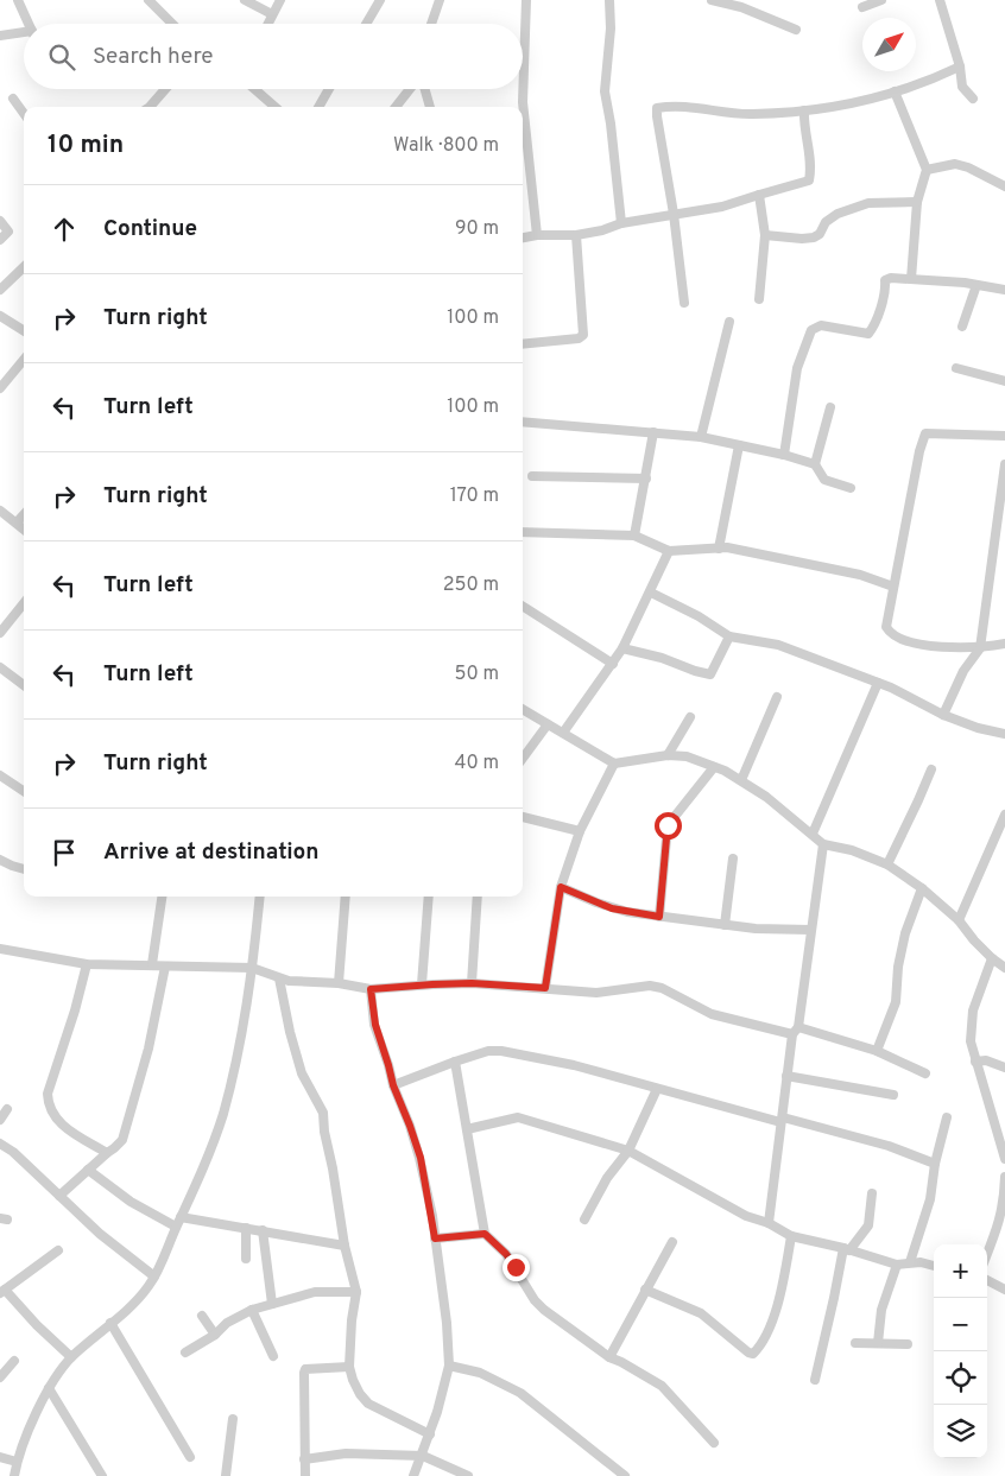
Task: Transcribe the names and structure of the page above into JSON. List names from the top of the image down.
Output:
{
  "north": "top right",
  "page": {
    "search": "Search here",
    "heading": ["10 min", "Walk · 800 m"],
    "list": [
      ["Continue", "90 m"],
      ["Turn right", "100 m"],
      ["Turn left", "100 m"],
      ["Turn right", "170 m"],
      ["Turn left", "250 m"],
      ["Turn left", "50 m"],
      ["Turn right", "40 m"],
      "Arrive at destination"
    ],
    "map_buttons": ["+", "−"]
  }
}
